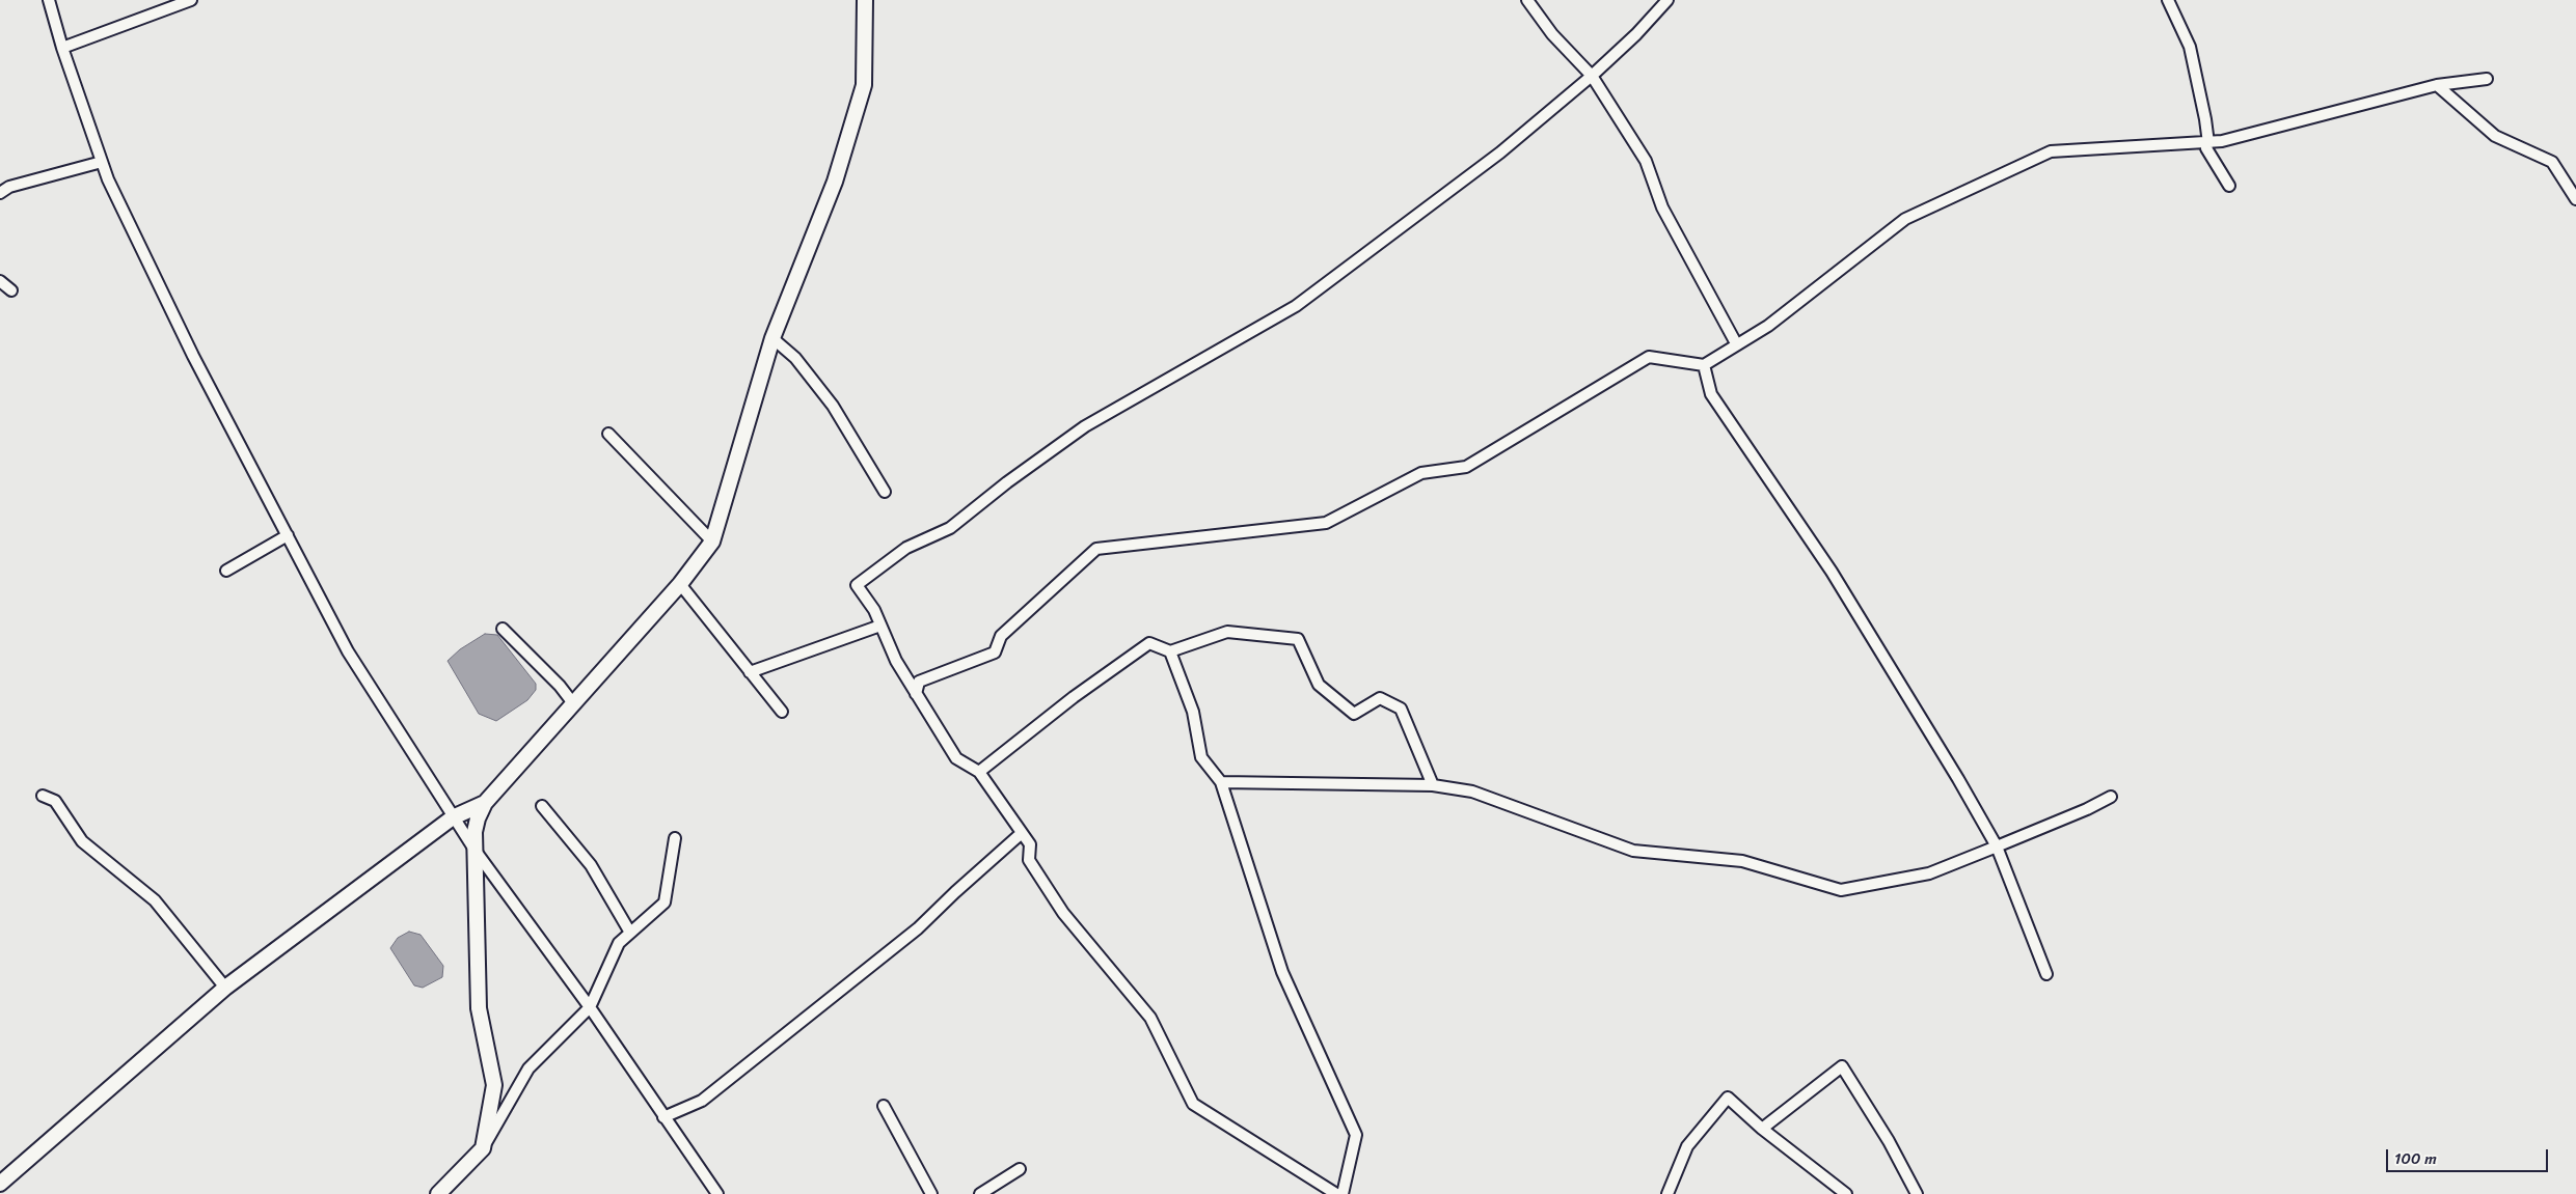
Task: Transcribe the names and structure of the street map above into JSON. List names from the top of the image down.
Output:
{
  "scale_bar": "100 m"
}
